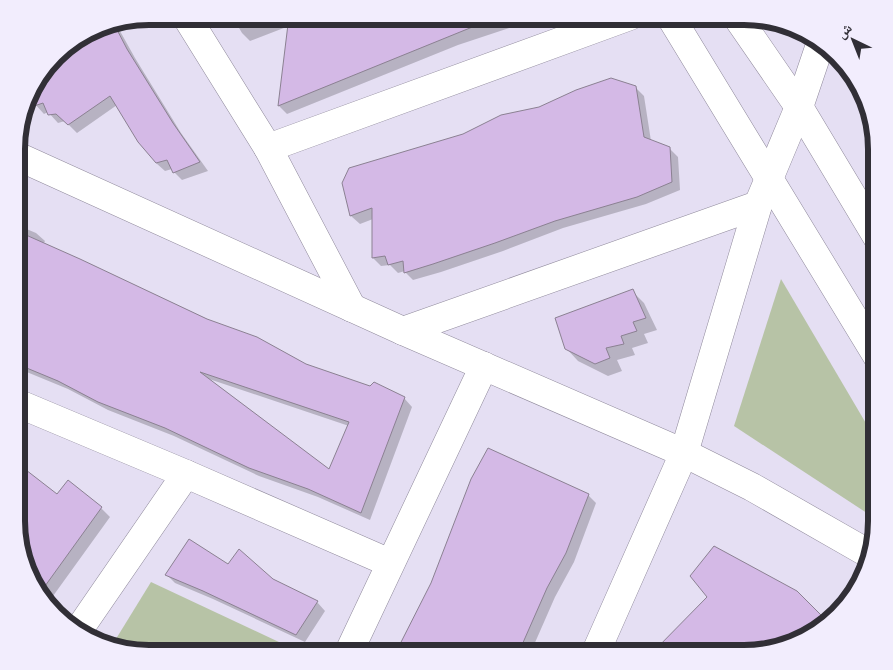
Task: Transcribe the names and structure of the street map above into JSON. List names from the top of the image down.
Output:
{
  "north": "top left"
}
